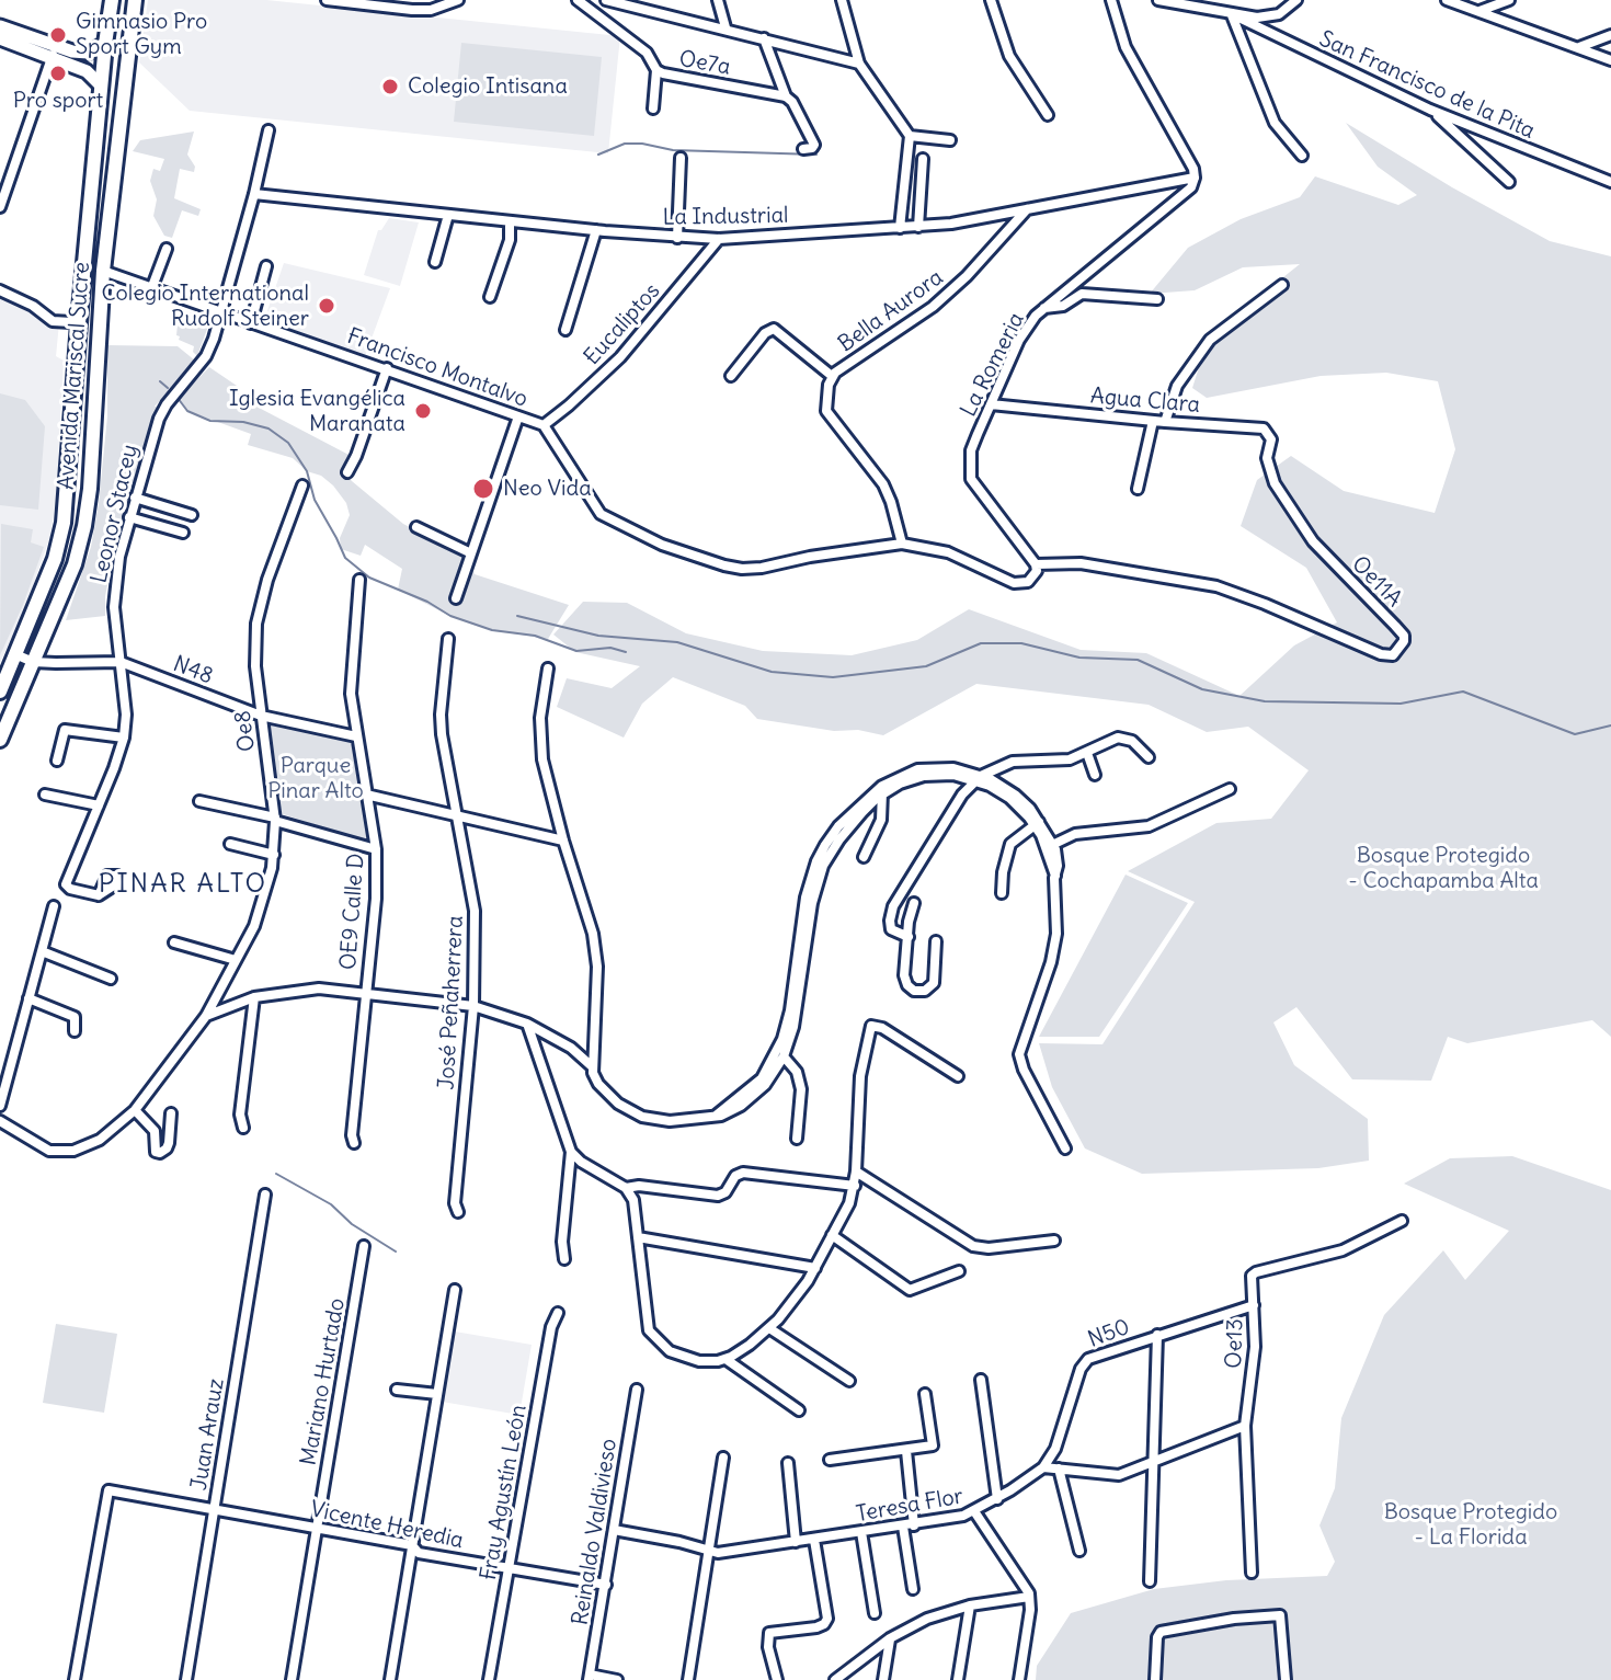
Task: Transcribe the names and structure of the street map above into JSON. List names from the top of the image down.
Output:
{
  "streets": {
    "main road": ["Avenida Mariscal Sucre"],
    "street": [
      "Oe7a",
      "San Francisco de la Pita",
      "La Industrial",
      "Bella Aurora",
      "Eucaliptos",
      "La Romeria",
      "Francisco Montalvo",
      "Agua Clara",
      "Leonor Stacey",
      "Oe11A",
      "N48",
      "Oe8",
      "OE9 Calle D",
      "José Peñaherrera",
      "N50",
      "Oe13",
      "Mariano Hurtado",
      "Juan Arauz",
      "Fray Agustín León",
      "Teresa Flor",
      "Vicente Heredia",
      "Reinaldo Valdivieso"
    ]
  },
  "crossings": [
    ["La Industrial", "Bella Aurora"],
    ["La Industrial", "Eucaliptos"],
    ["La Industrial", "La Romeria"],
    ["La Industrial", "Leonor Stacey"],
    ["Bella Aurora", "Francisco Montalvo"],
    ["Eucaliptos", "Francisco Montalvo"],
    ["La Romeria", "Francisco Montalvo"],
    ["La Romeria", "Agua Clara"],
    ["Francisco Montalvo", "Avenida Mariscal Sucre"],
    ["Francisco Montalvo", "Leonor Stacey"],
    ["Francisco Montalvo", "Oe11A"],
    ["Avenida Mariscal Sucre", "N48"],
    ["Agua Clara", "Oe11A"],
    ["Leonor Stacey", "N48"],
    ["N48", "Oe8"],
    ["N48", "OE9 Calle D"],
    ["N50", "Oe13"],
    ["N50", "Teresa Flor"],
    ["Mariano Hurtado", "Vicente Heredia"],
    ["Juan Arauz", "Vicente Heredia"],
    ["Fray Agustín León", "Vicente Heredia"],
    ["Teresa Flor", "Reinaldo Valdivieso"],
    ["Vicente Heredia", "Reinaldo Valdivieso"]
  ],
  "districts": ["PINAR ALTO"],
  "parks": ["Parque Pinar Alto", "Bosque Protegido - Cochapamba Alta", "Bosque Protegido - La Florida"],
  "places": [
    "Gimnasio Pro Sport Gym",
    "Pro sport",
    "Colegio Intisana",
    "Colegio International Rudolf Steiner",
    "Iglesia Evangélica Maranata",
    "Neo Vida"
  ]
}
